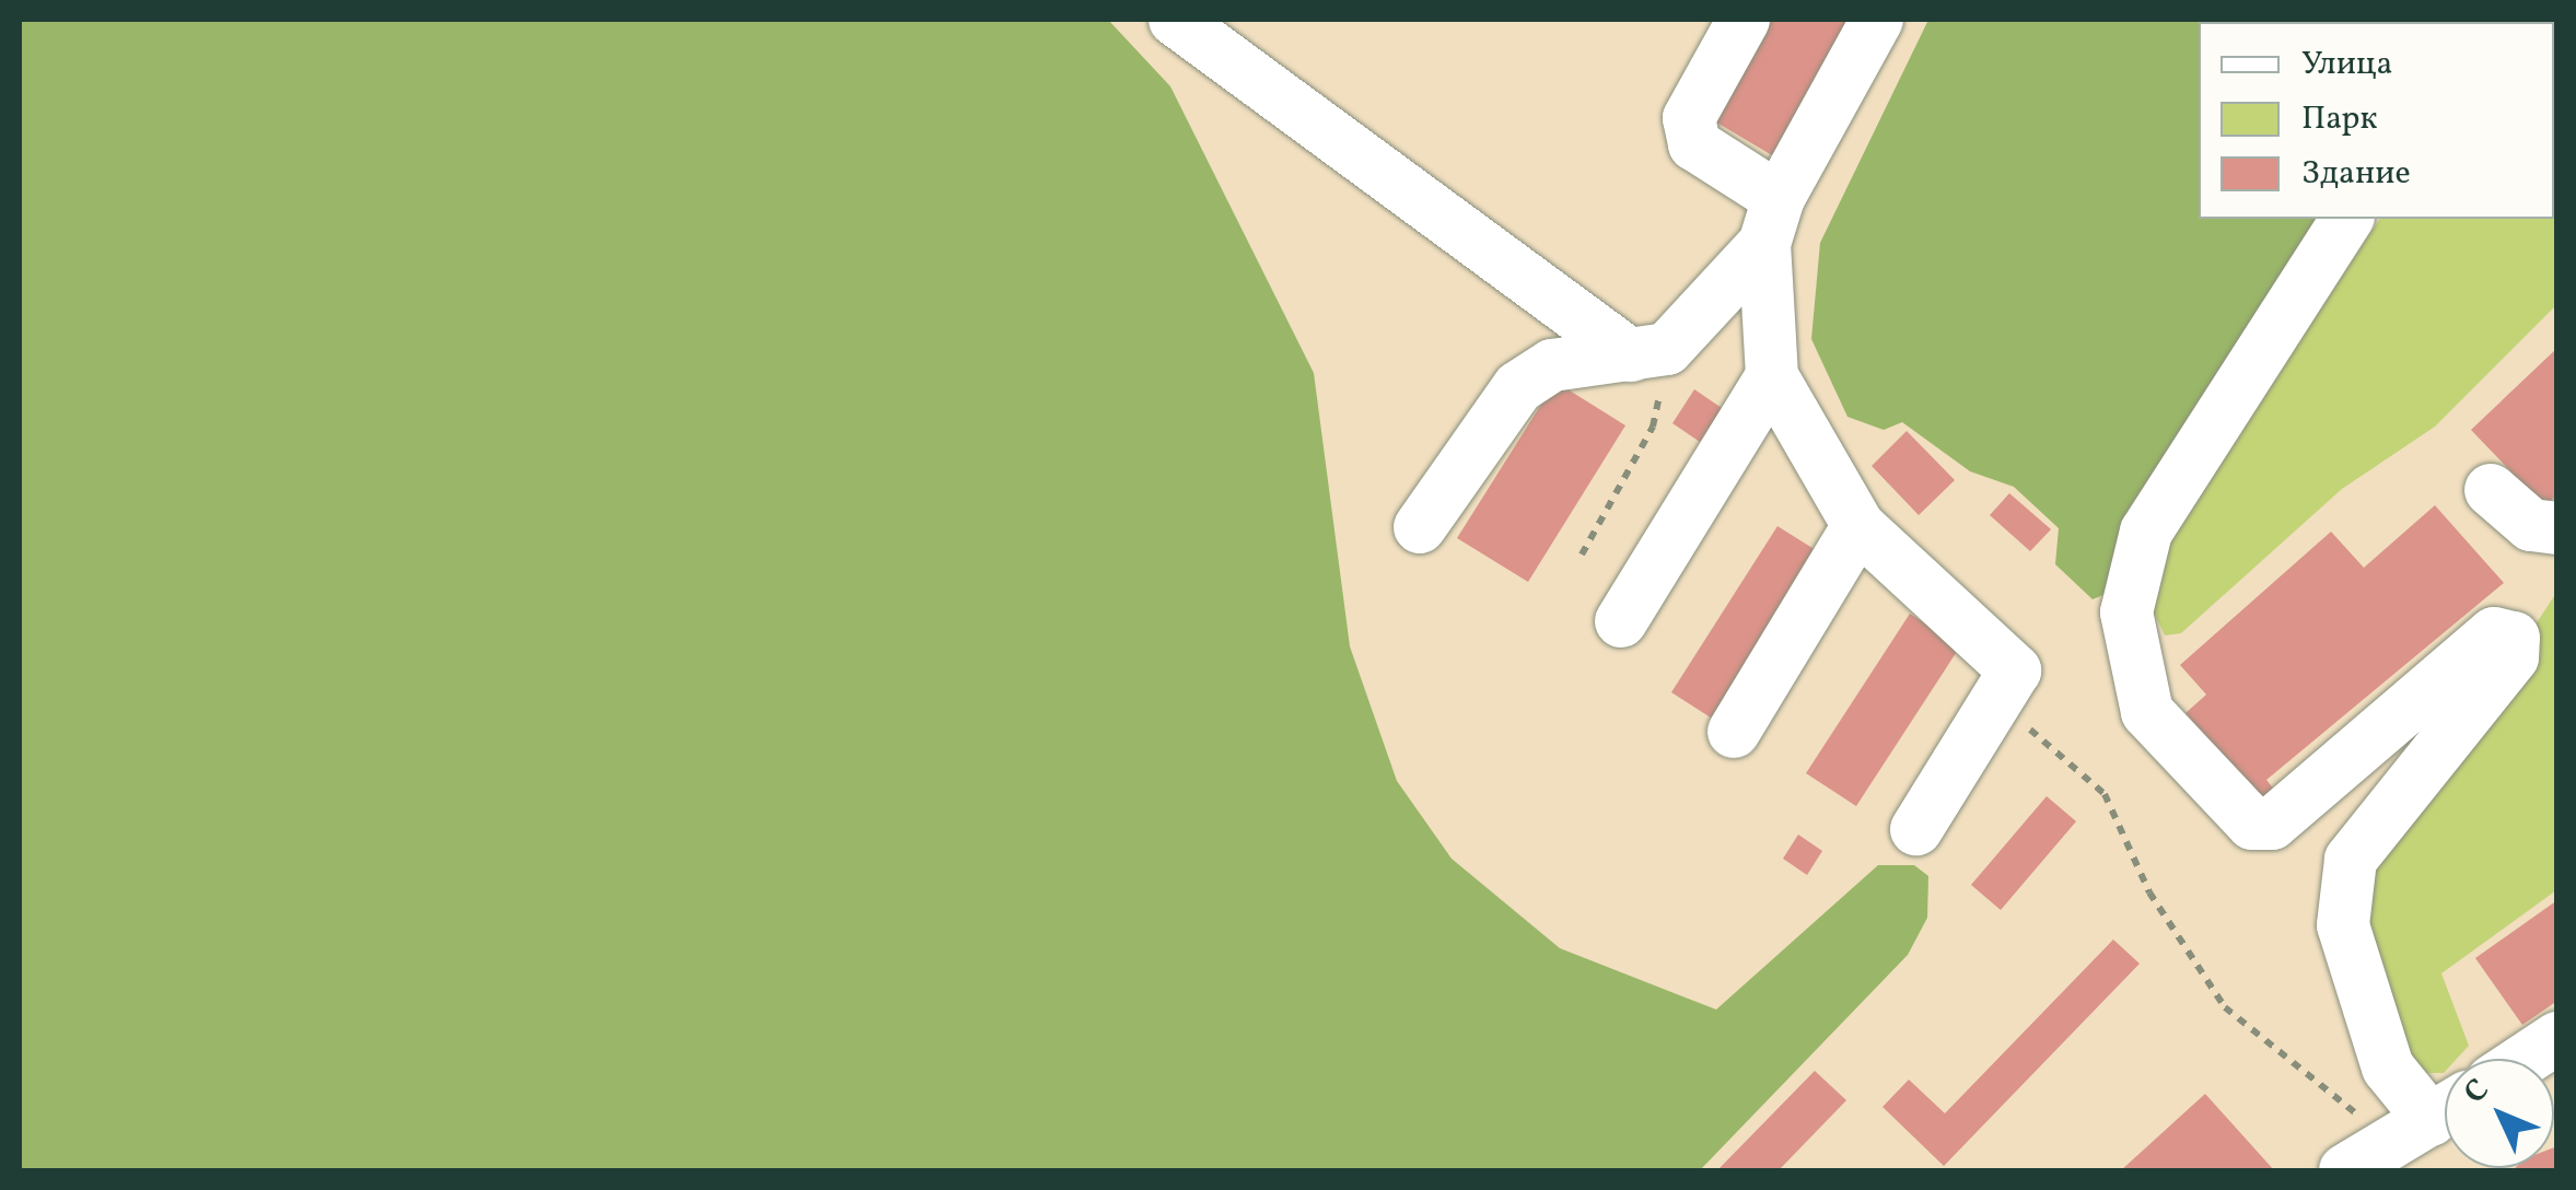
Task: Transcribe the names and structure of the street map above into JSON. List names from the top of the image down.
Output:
{
  "legend": ["Улица", "Парк", "Здание"],
  "north": "top left"
}
